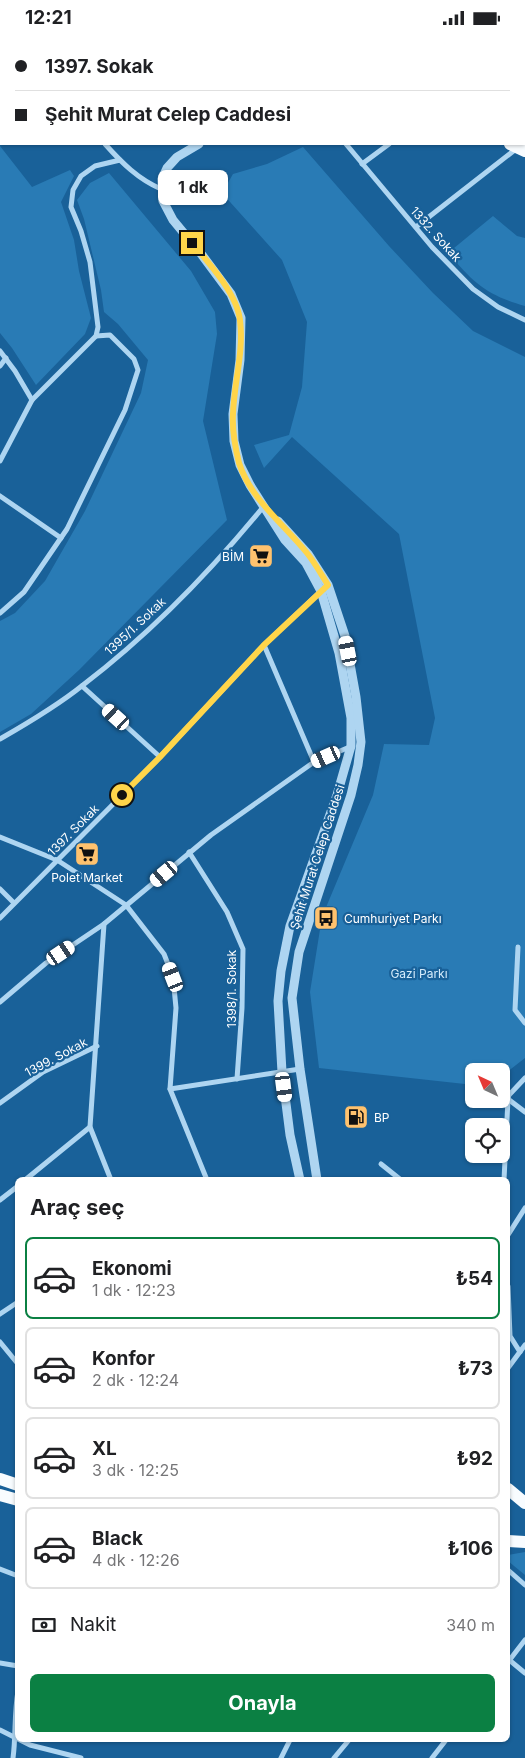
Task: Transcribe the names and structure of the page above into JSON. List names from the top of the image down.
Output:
{
  "streets": {
    "street": [
      "1332. Sokak",
      "1395/1. Sokak",
      "1397. Sokak",
      "Şehit Murat Celep Caddesi",
      "1398/1. Sokak",
      "1399. Sokak"
    ]
  },
  "crossings": [
    ["1395/1. Sokak", "Şehit Murat Celep Caddesi"],
    ["1397. Sokak", "Şehit Murat Celep Caddesi"]
  ],
  "parks": ["Gazi Parkı"],
  "places": {
    "supermarket": ["BİM", "Polet Market"],
    "bus stop": ["Cumhuriyet Parkı"],
    "fuel station": ["BP"]
  },
  "north": "top left",
  "page": {
    "status": "12:21",
    "banner": ["1397. Sokak", "Şehit Murat Celep Caddesi"],
    "bubble": "1 dk",
    "heading": "Araç seç",
    "list": [
      {
        "name": "Ekonomi",
        "note": "1 dk · 12:23",
        "value": "₺54"
      },
      {
        "name": "Konfor",
        "note": "2 dk · 12:24",
        "value": "₺73"
      },
      {
        "name": "XL",
        "note": "3 dk · 12:25",
        "value": "₺92"
      },
      {
        "name": "Black",
        "note": "4 dk · 12:26",
        "value": "₺106"
      }
    ],
    "pay": ["Nakit", "340 m"],
    "buttons": "Onayla"
  }
}
